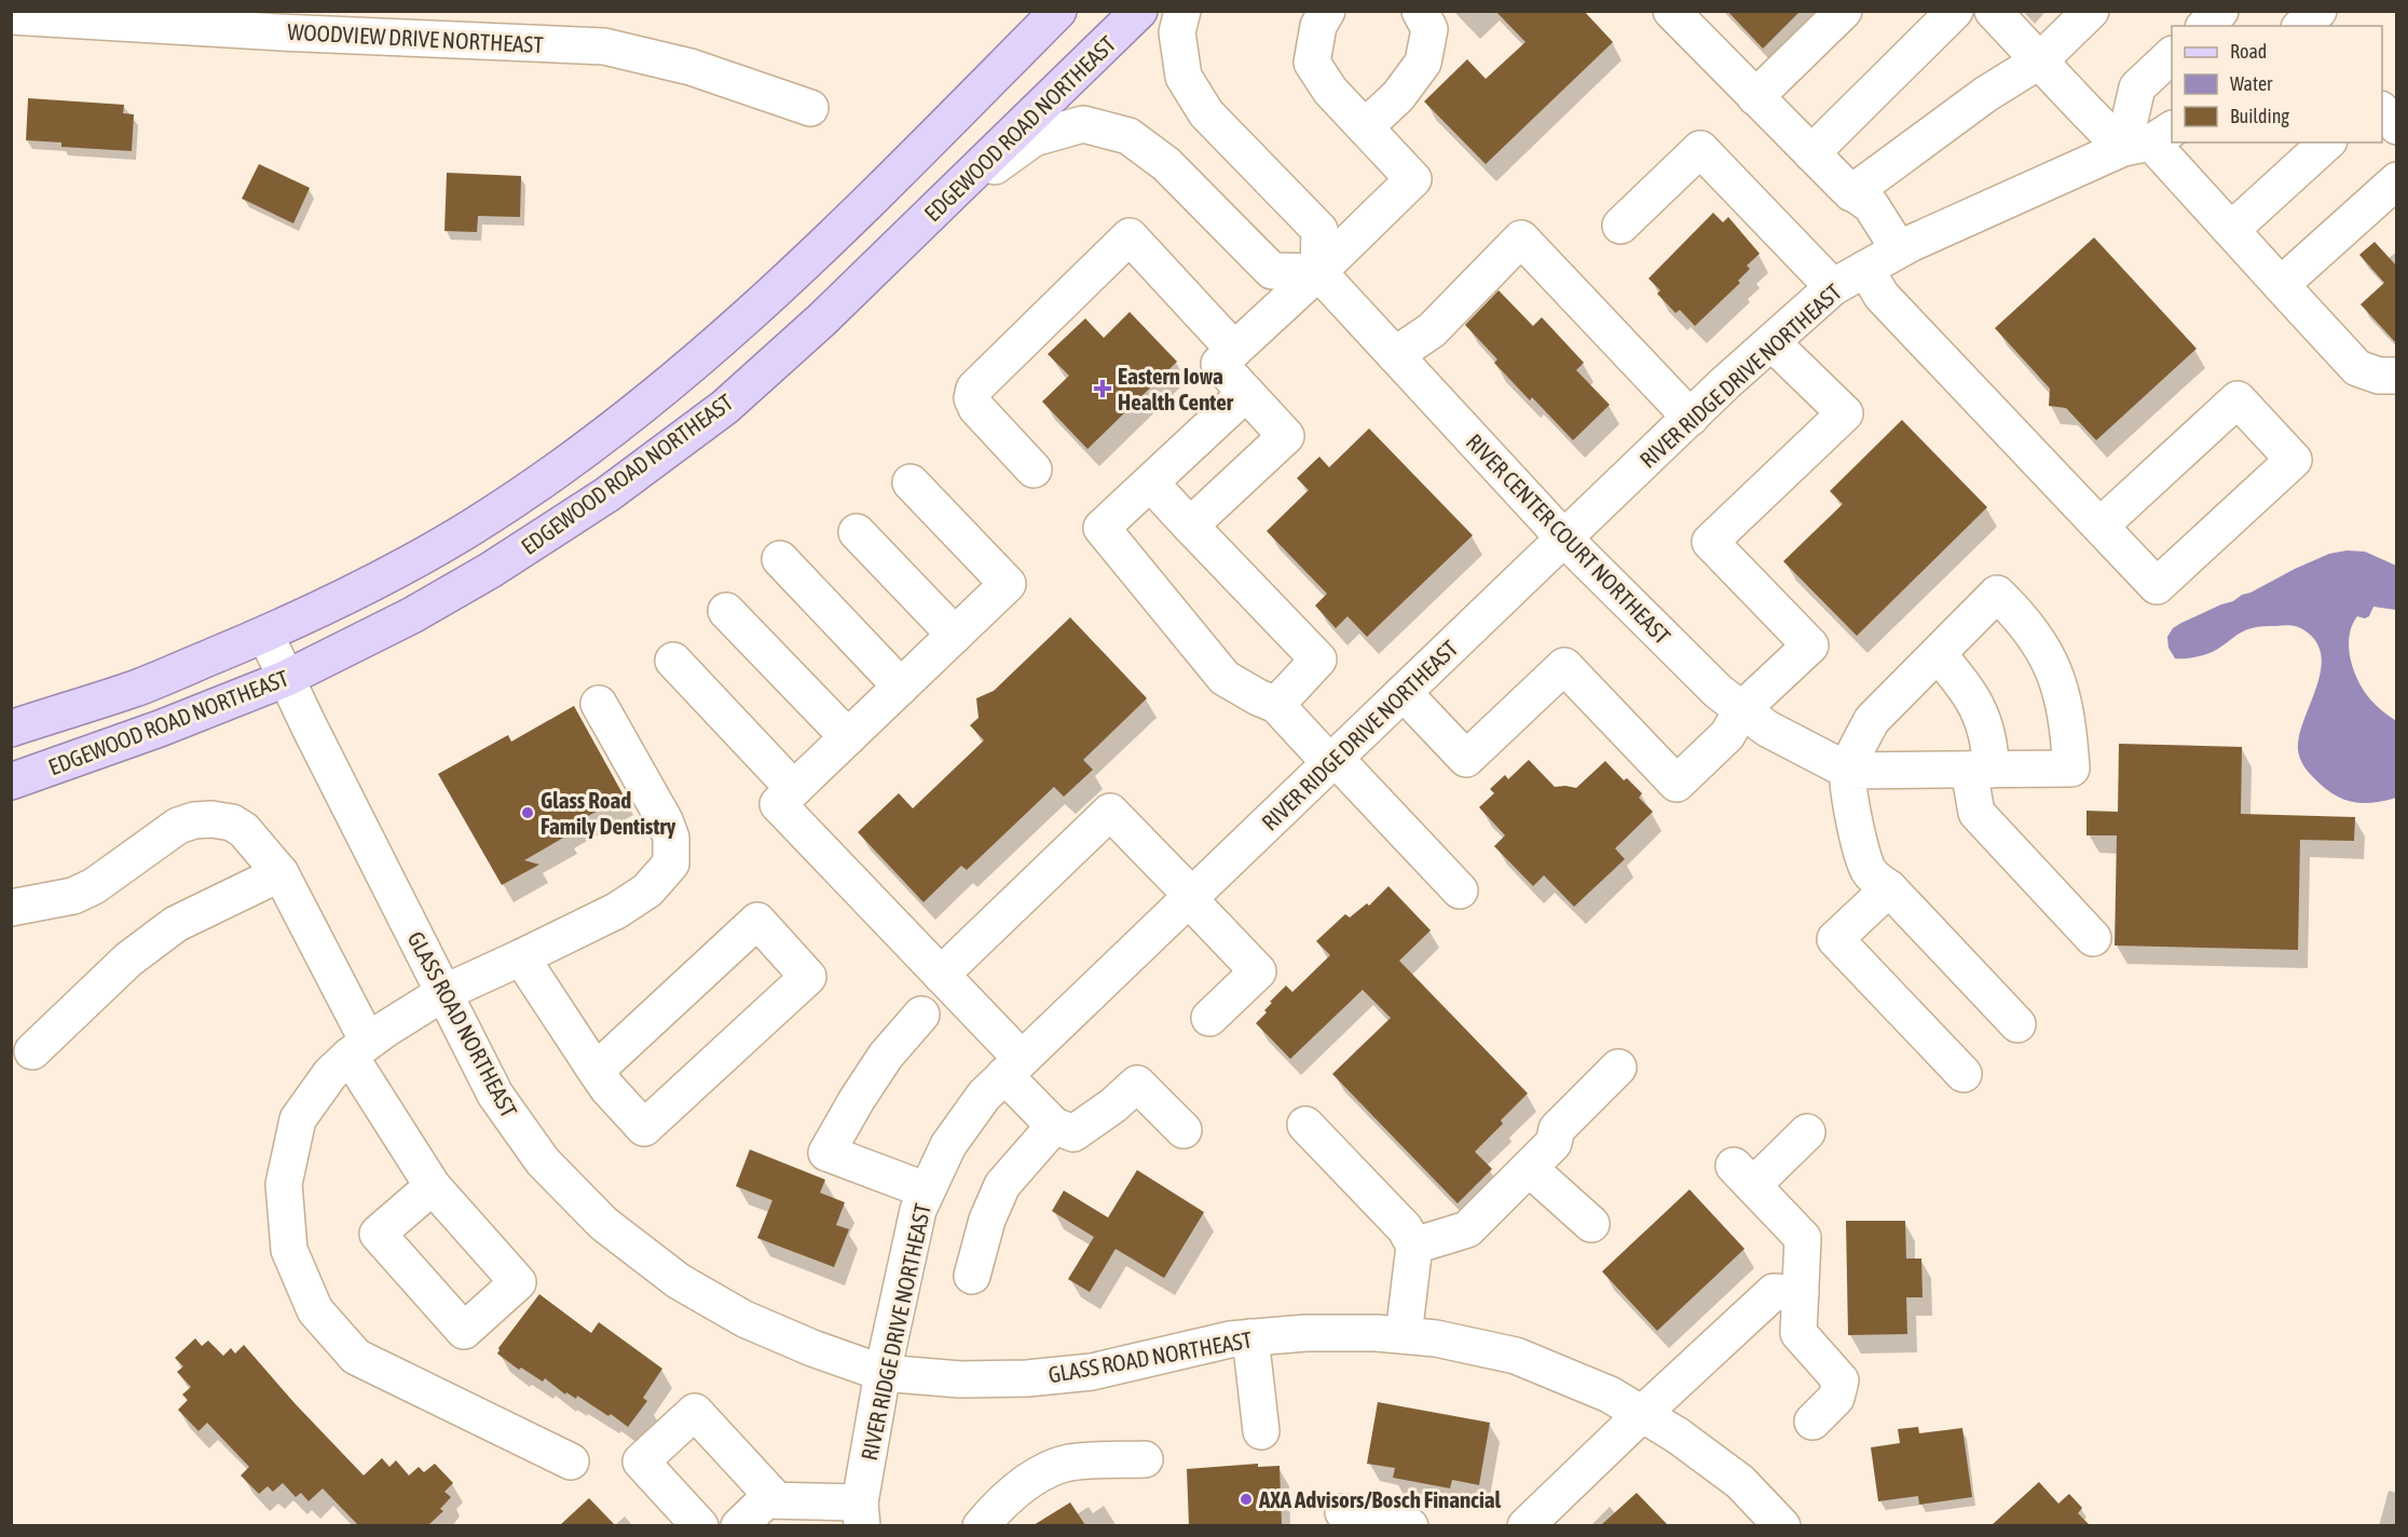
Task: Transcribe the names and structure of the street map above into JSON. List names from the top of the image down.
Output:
{
  "streets": {
    "main road": ["EDGEWOOD ROAD NORTHEAST"],
    "street": [
      "WOODVIEW DRIVE NORTHEAST",
      "RIVER RIDGE DRIVE NORTHEAST",
      "RIVER CENTER COURT NORTHEAST",
      "GLASS ROAD NORTHEAST"
    ]
  },
  "crossings": [
    ["EDGEWOOD ROAD NORTHEAST", "GLASS ROAD NORTHEAST"],
    ["RIVER RIDGE DRIVE NORTHEAST", "RIVER CENTER COURT NORTHEAST"],
    ["RIVER RIDGE DRIVE NORTHEAST", "GLASS ROAD NORTHEAST"]
  ],
  "places": {
    "health": ["Eastern Iowa Health Center"],
    "other": ["Glass Road Family Dentistry", "AXA Advisors/Bosch Financial"]
  },
  "legend": ["Road", "Water", "Building"]
}
